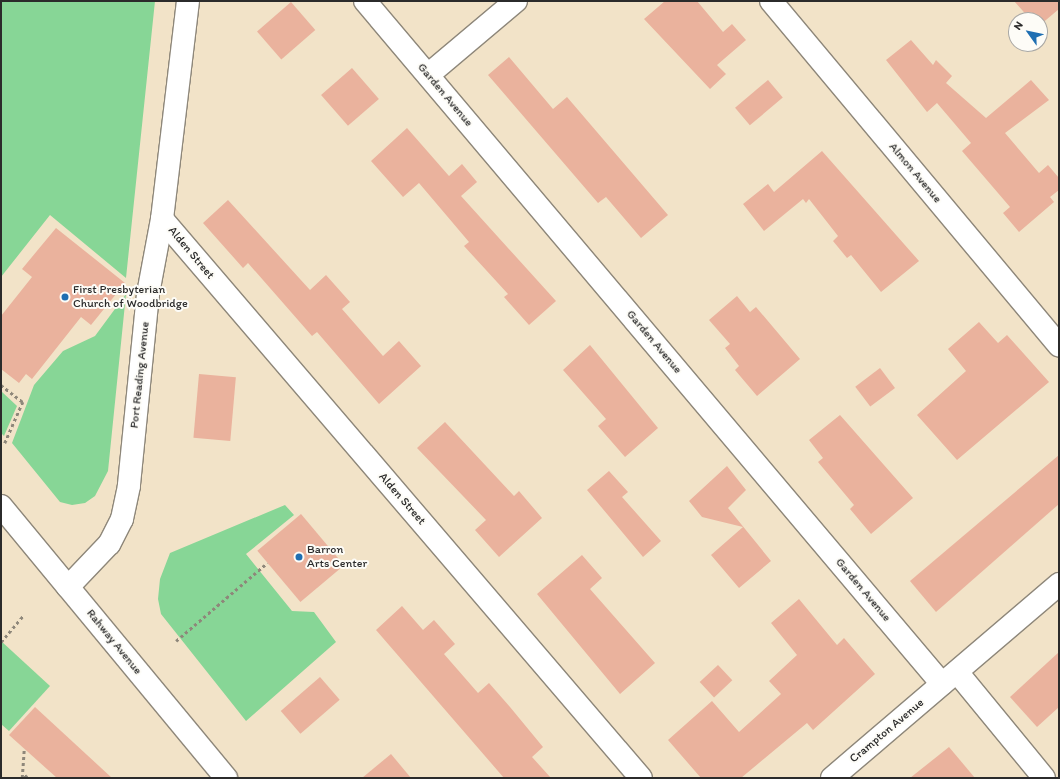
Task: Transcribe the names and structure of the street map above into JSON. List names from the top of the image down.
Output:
{
  "streets": {
    "street": [
      "Garden Avenue",
      "Almon Avenue",
      "Alden Street",
      "Port Reading Avenue",
      "Rahway Avenue",
      "Crampton Avenue"
    ]
  },
  "crossings": [
    ["Garden Avenue", "Crampton Avenue"],
    ["Alden Street", "Port Reading Avenue"],
    ["Port Reading Avenue", "Rahway Avenue"]
  ],
  "places": ["First Presbyterian Church of Woodbridge", "Barron Arts Center"],
  "north": "top left"
}
